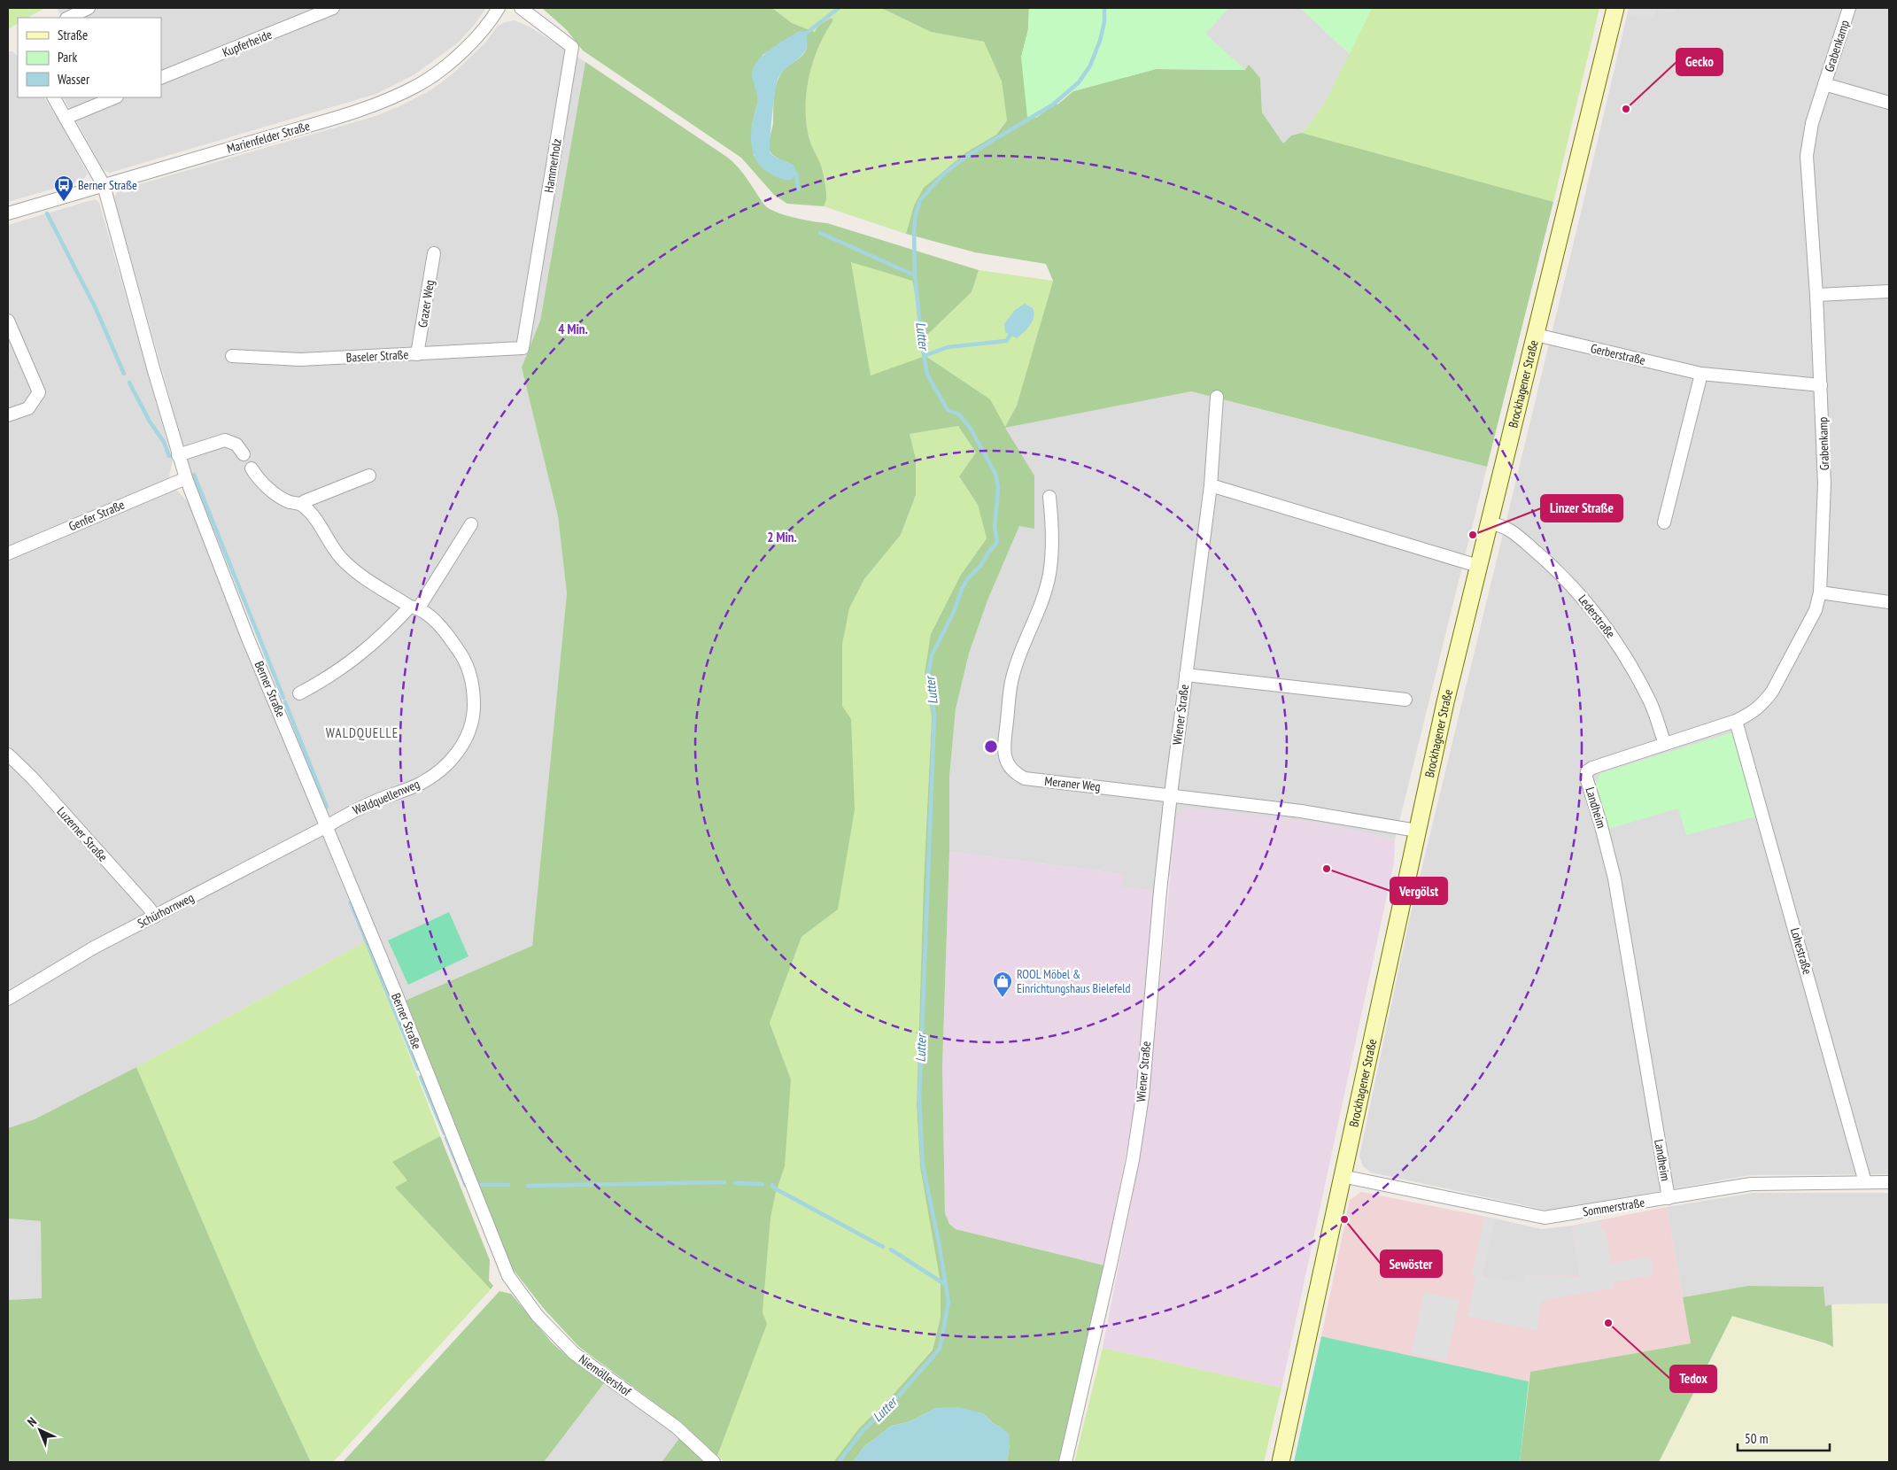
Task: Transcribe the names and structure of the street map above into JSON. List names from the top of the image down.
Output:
{
  "streets": {
    "main road": ["Brockhagener Straße"],
    "street": [
      "Kupferheide",
      "Grabenkamp",
      "Marienfelder Straße",
      "Hammerholz",
      "Grazer Weg",
      "Gerberstraße",
      "Baseler Straße",
      "Genfer Straße",
      "Lederstraße",
      "Berner Straße",
      "Wiener Straße",
      "Meraner Weg",
      "Waldquellenweg",
      "Landheim",
      "Luzerner Straße",
      "Schürhornweg",
      "Lohestraße",
      "Sommerstraße",
      "Niemöllershof"
    ]
  },
  "crossings": [
    ["Grabenkamp", "Gerberstraße"],
    ["Grabenkamp", "Landheim"],
    ["Marienfelder Straße", "Berner Straße"],
    ["Hammerholz", "Baseler Straße"],
    ["Grazer Weg", "Baseler Straße"],
    ["Gerberstraße", "Brockhagener Straße"],
    ["Brockhagener Straße", "Lederstraße"],
    ["Brockhagener Straße", "Meraner Weg"],
    ["Brockhagener Straße", "Sommerstraße"],
    ["Genfer Straße", "Berner Straße"],
    ["Lederstraße", "Landheim"],
    ["Berner Straße", "Waldquellenweg"],
    ["Berner Straße", "Schürhornweg"],
    ["Berner Straße", "Niemöllershof"],
    ["Wiener Straße", "Meraner Weg"],
    ["Waldquellenweg", "Schürhornweg"],
    ["Landheim", "Lohestraße"],
    ["Landheim", "Sommerstraße"],
    ["Luzerner Straße", "Schürhornweg"],
    ["Lohestraße", "Sommerstraße"]
  ],
  "districts": ["WALDQUELLE"],
  "water": ["Lutter"],
  "places": {
    "other": [
      "Gecko",
      "Linzer Straße",
      "Vergölst",
      "Sewöster",
      "Tedox"
    ],
    "bus stop": ["Berner Straße"],
    "shop": ["ROOL Möbel & Einrichtungshaus Bielefeld"]
  },
  "legend": ["Straße", "Park", "Wasser"],
  "scale_bar": "50 m",
  "north": "top left",
  "rings": ["4 Min.", "2 Min."]
}
